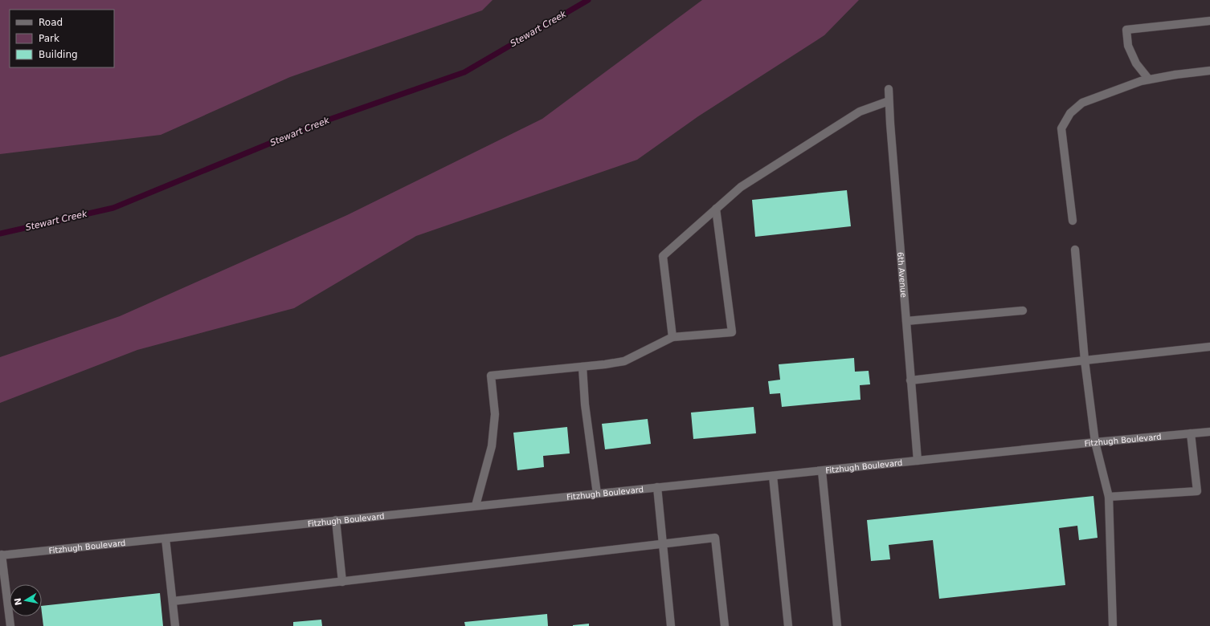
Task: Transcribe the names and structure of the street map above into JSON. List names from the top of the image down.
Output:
{
  "streets": {
    "street": ["6th Avenue", "Fitzhugh Boulevard"]
  },
  "crossings": [
    ["6th Avenue", "Fitzhugh Boulevard"]
  ],
  "water": ["Stewart Creek"],
  "legend": ["Road", "Park", "Building"],
  "north": "left"
}
